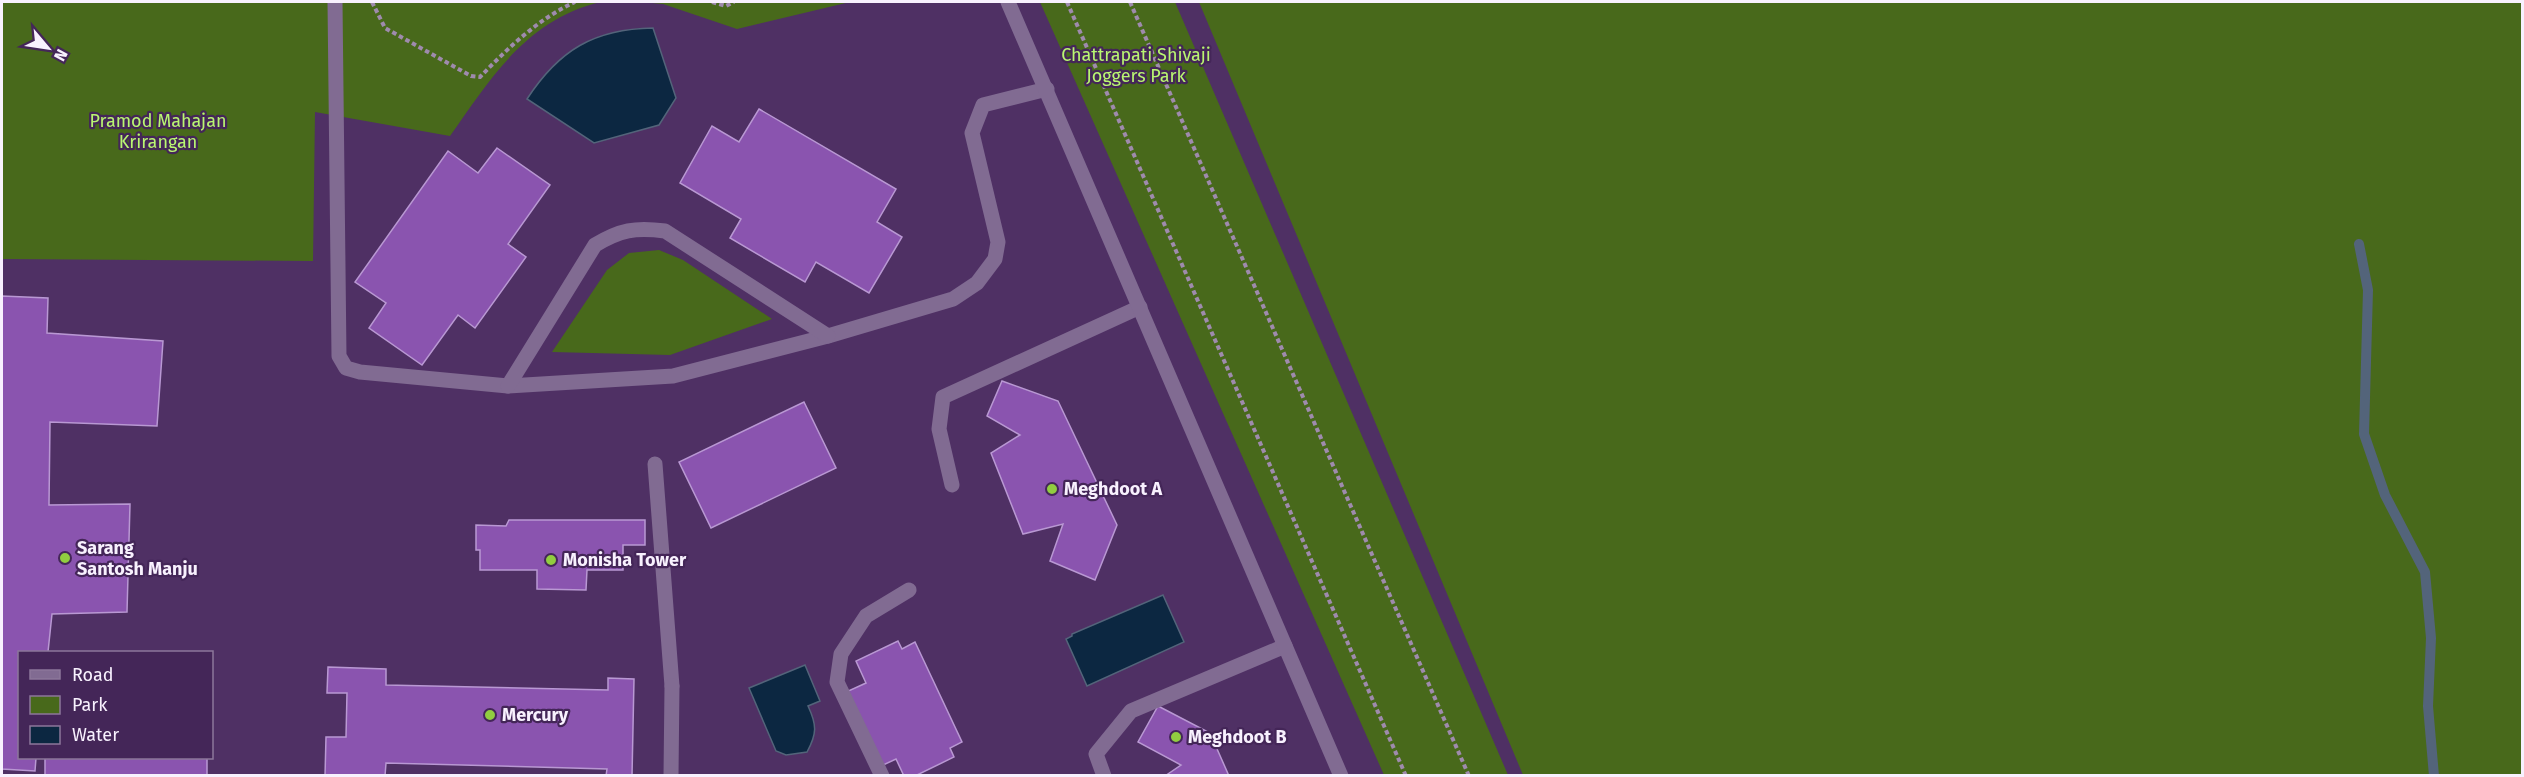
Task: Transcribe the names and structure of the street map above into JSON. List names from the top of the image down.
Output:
{
  "parks": ["Chattrapati Shivaji Joggers Park", "Pramod Mahajan Krirangan"],
  "places": [
    "Meghdoot A",
    "Sarang Santosh Manju",
    "Monisha Tower",
    "Mercury",
    "Meghdoot B"
  ],
  "legend": ["Road", "Park", "Water"],
  "north": "bottom right"
}
